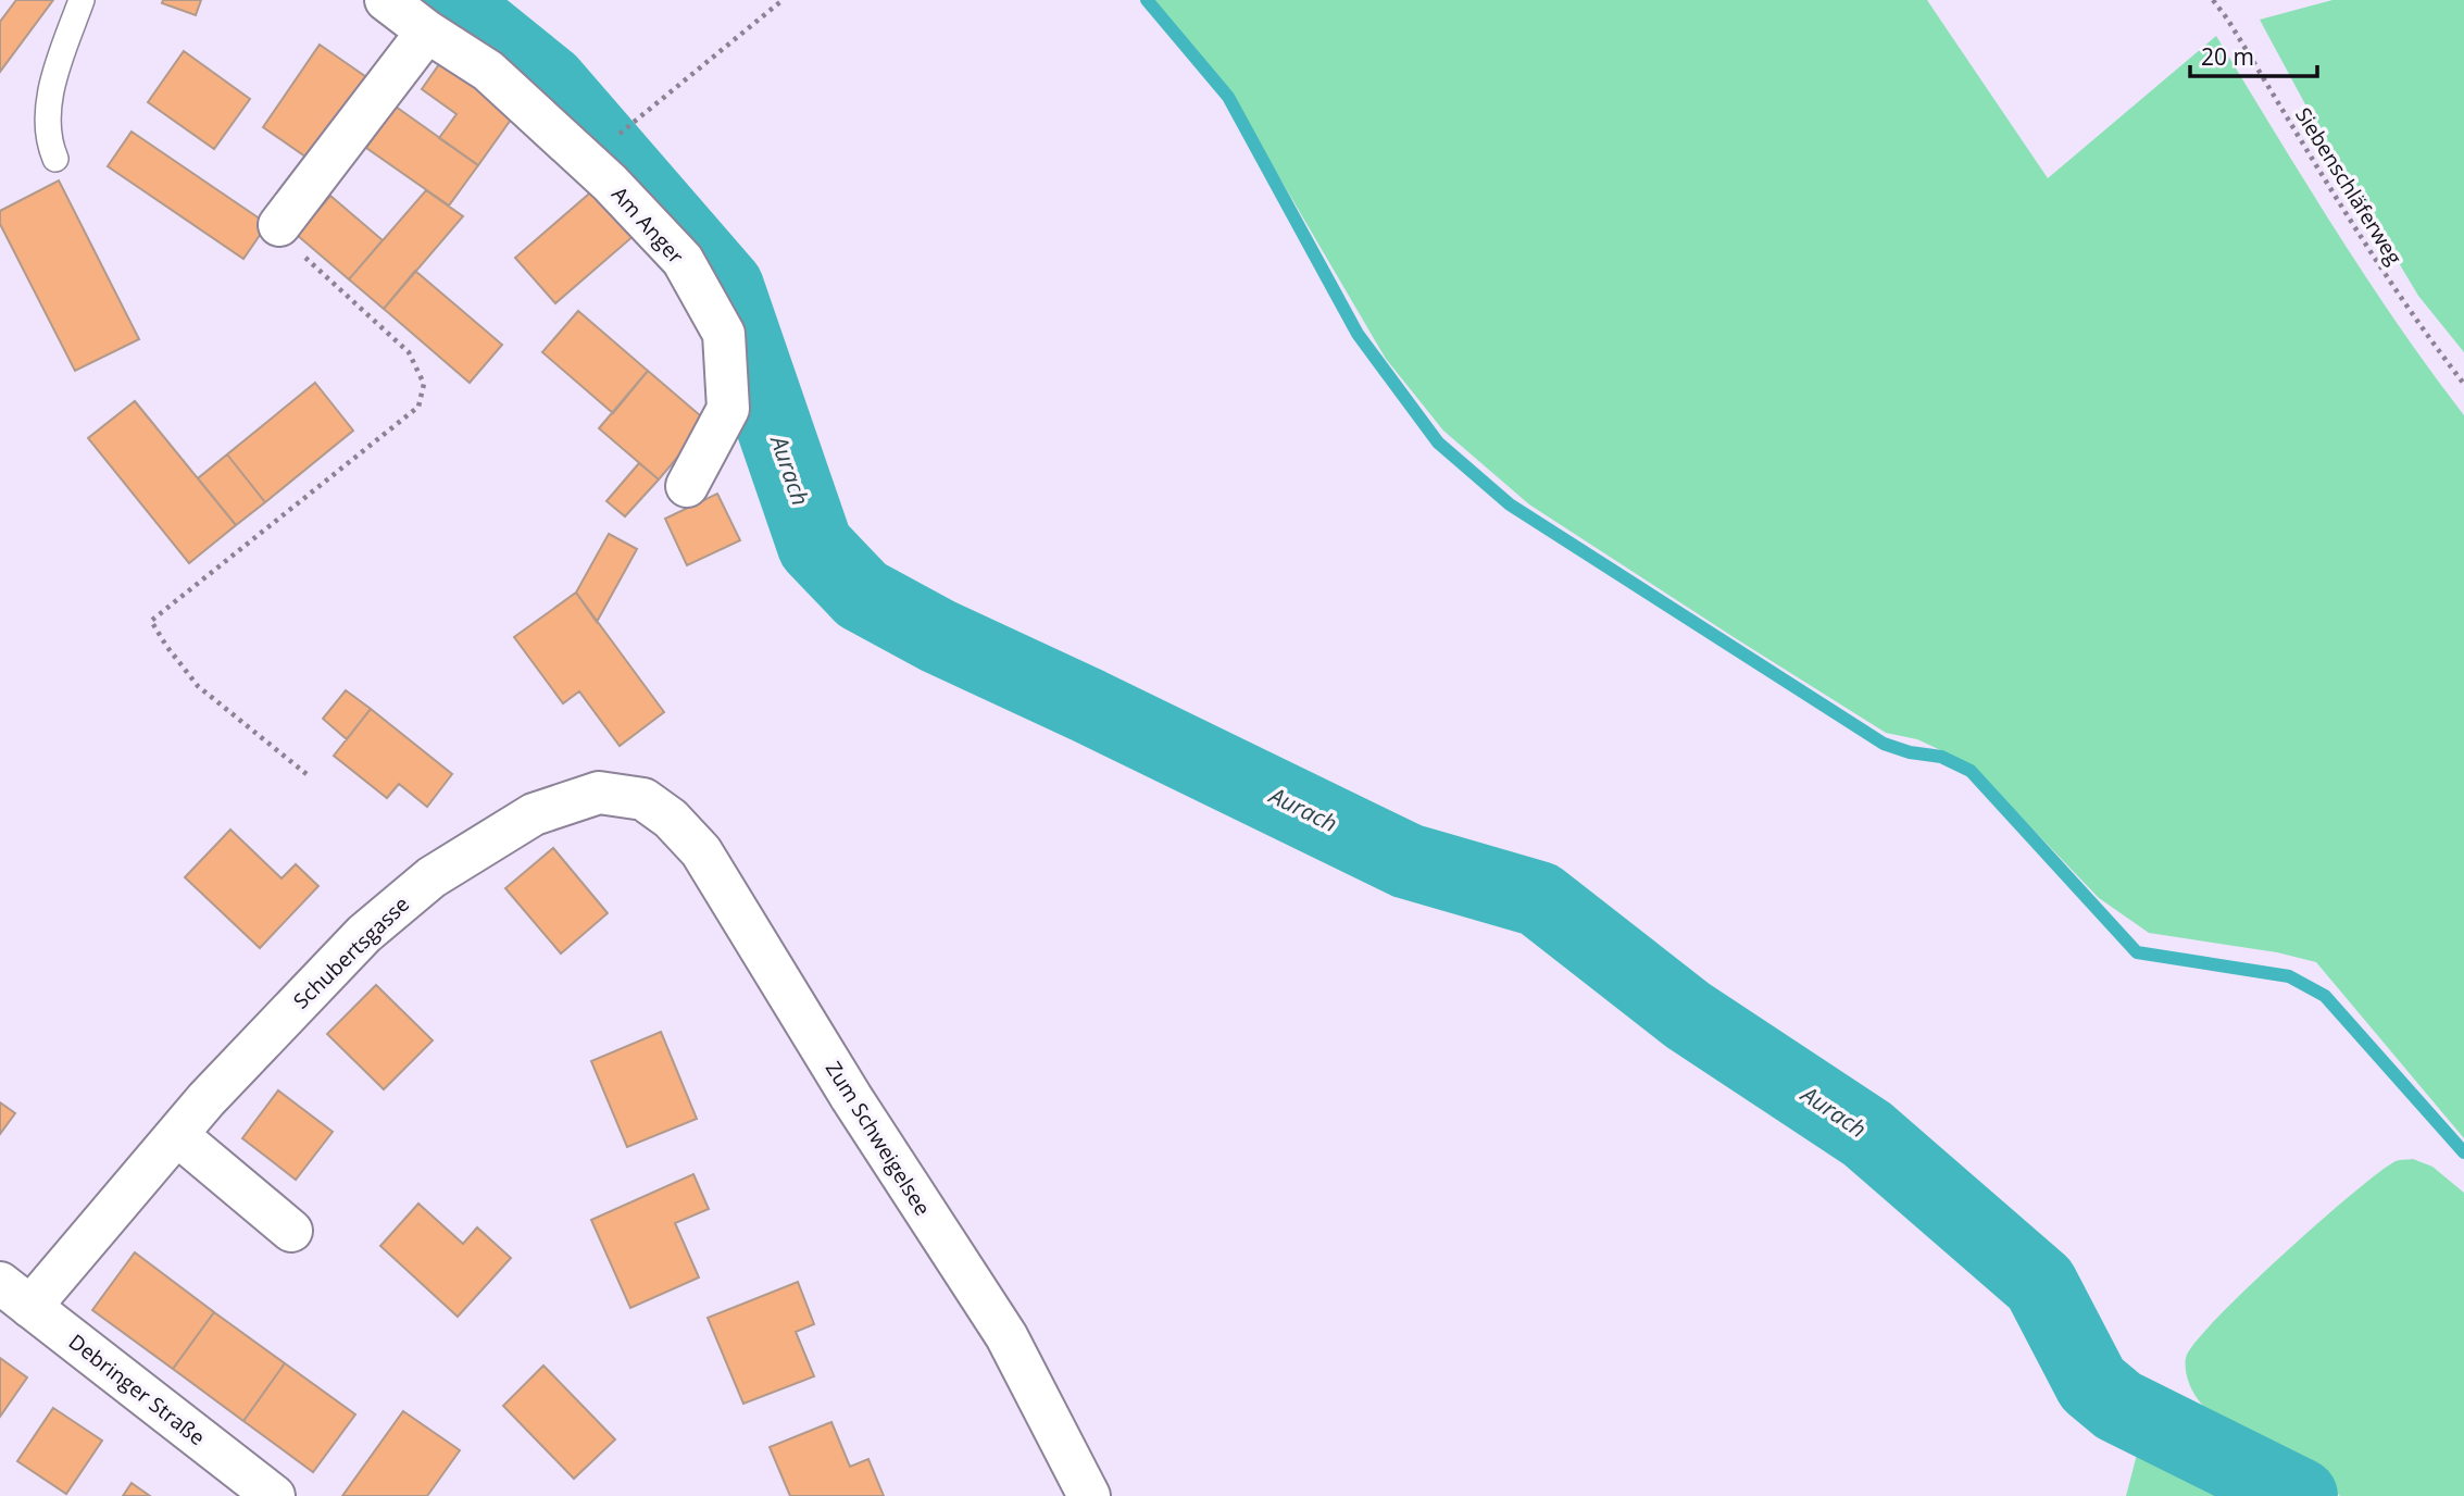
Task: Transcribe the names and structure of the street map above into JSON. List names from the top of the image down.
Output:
{
  "streets": {
    "street": [
      "Am Anger",
      "Schubertsgasse",
      "Zum Schweigelsee",
      "Debringer Straße"
    ],
    "path": ["Siebenschläferweg"]
  },
  "crossings": [
    ["Schubertsgasse", "Zum Schweigelsee"],
    ["Schubertsgasse", "Debringer Straße"]
  ],
  "water": ["Aurach"],
  "scale_bar": "20 m"
}
